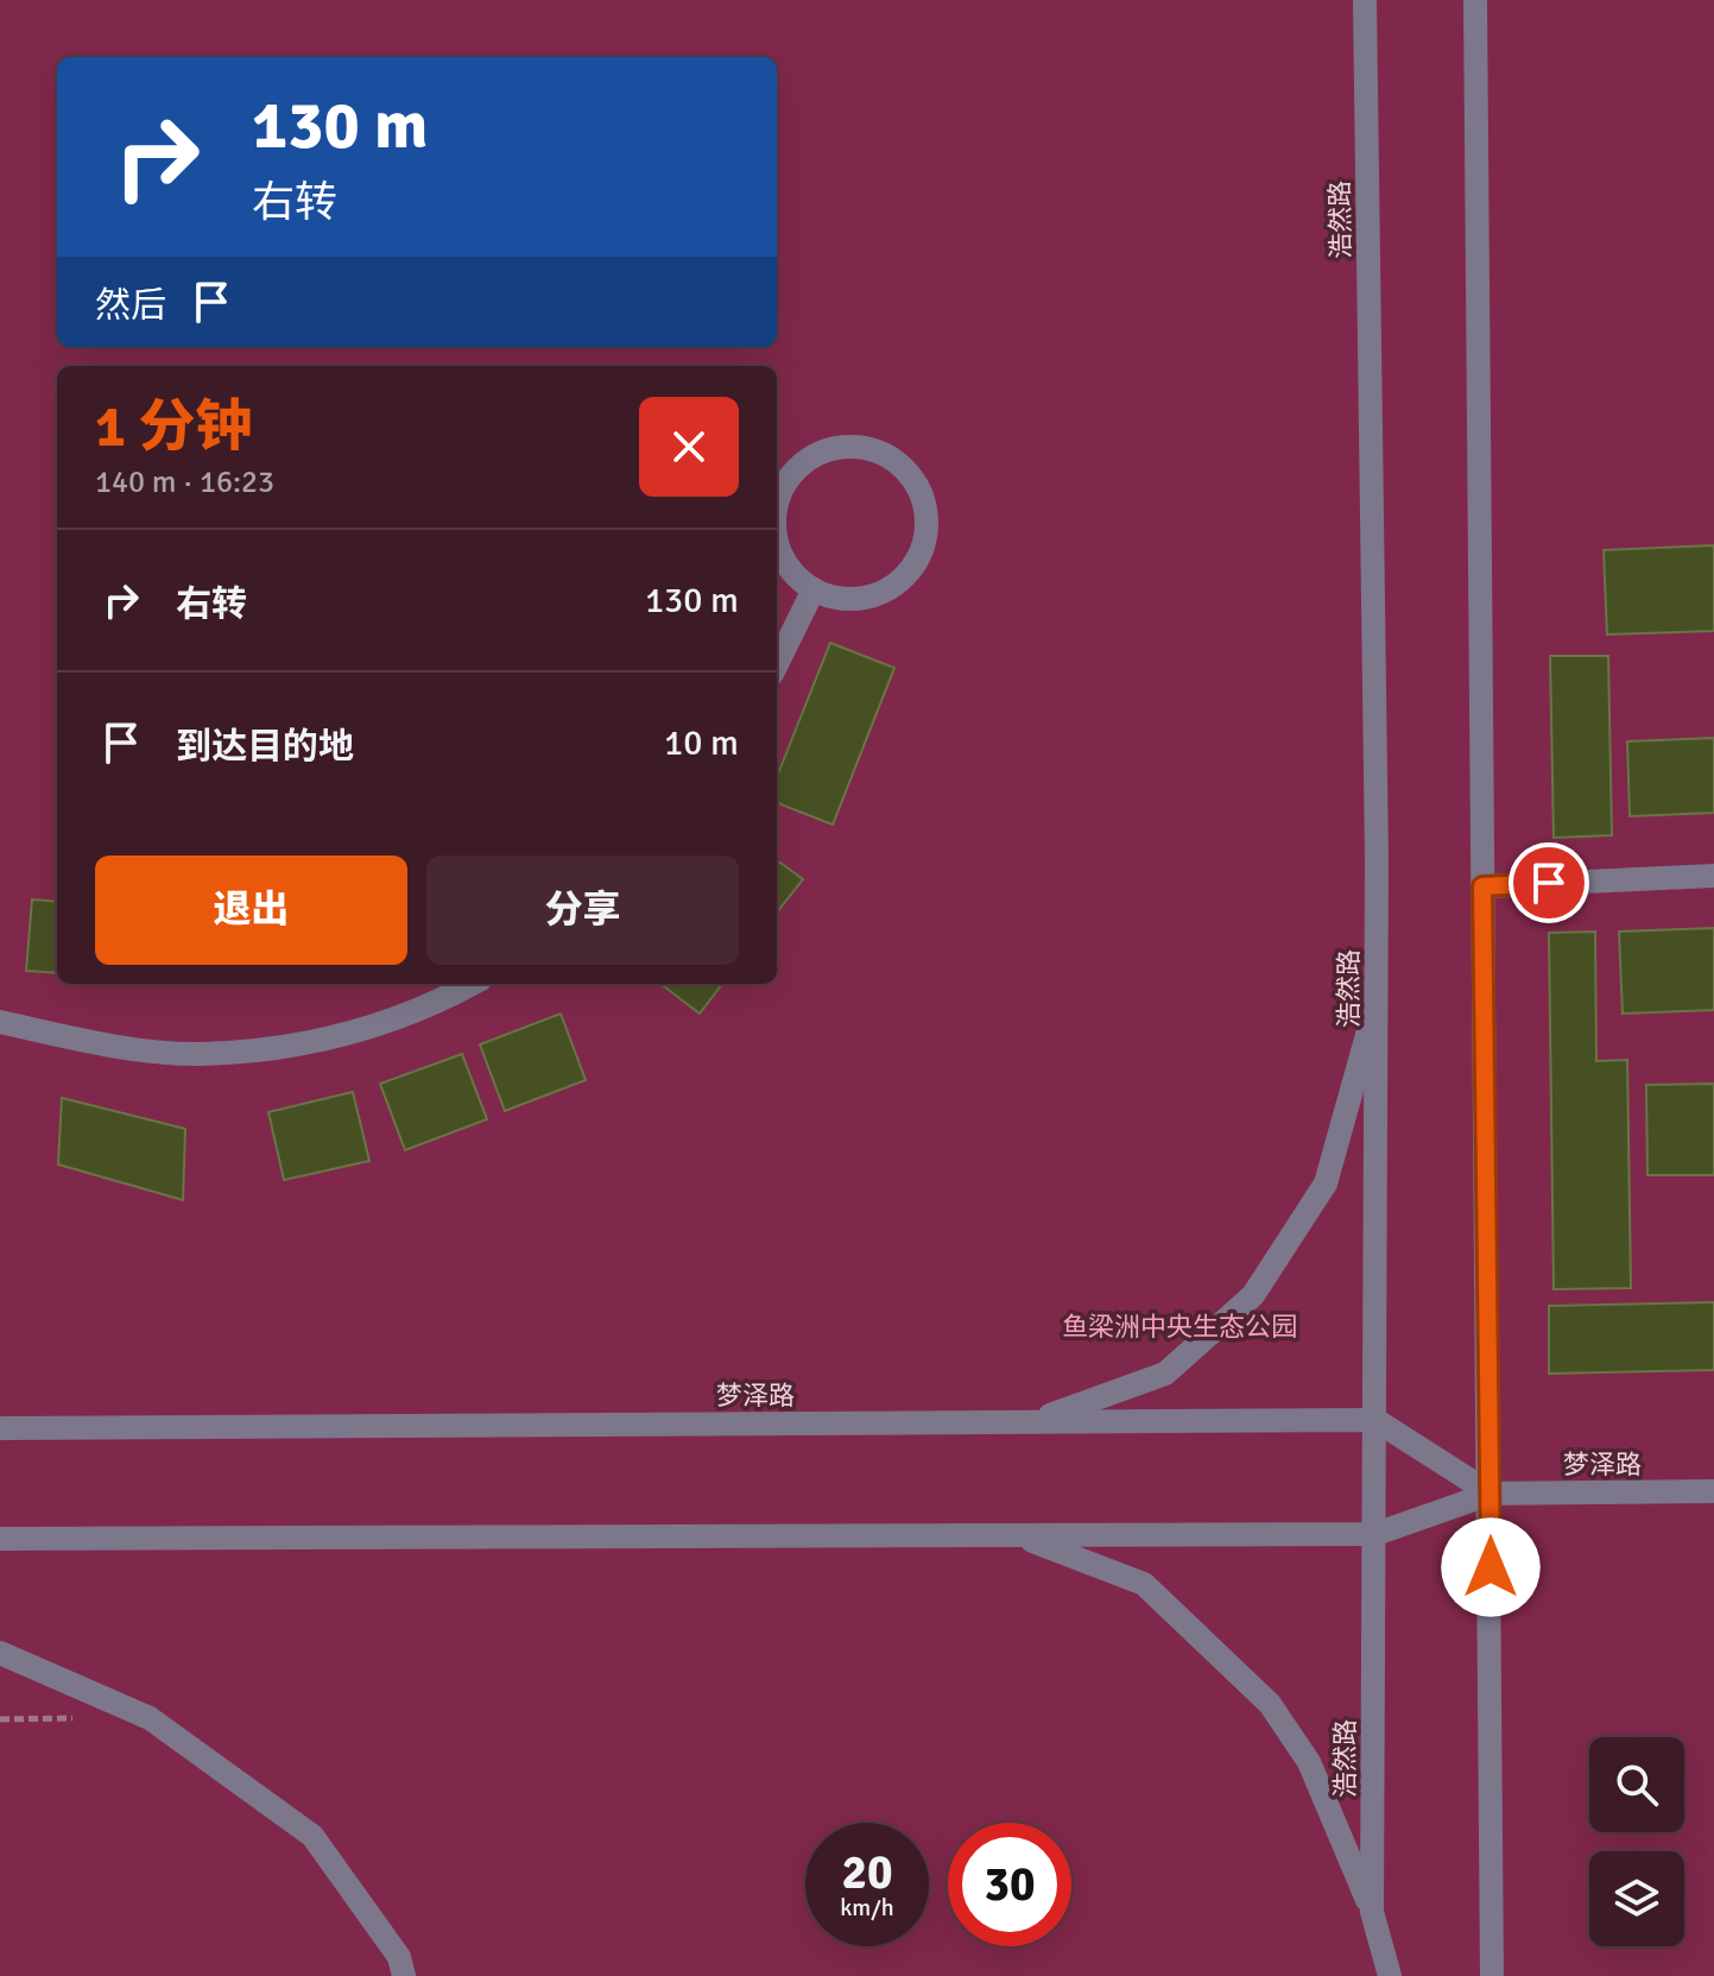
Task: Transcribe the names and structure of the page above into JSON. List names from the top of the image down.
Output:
{
  "streets": {
    "street": ["浩然路", "梦泽路"]
  },
  "crossings": [
    ["浩然路", "梦泽路"]
  ],
  "parks": ["鱼梁洲中央生态公园"],
  "page": {
    "turn": ["130 m", "右转"],
    "then": "然后",
    "heading": ["1 分钟", "140 m · 16:23"],
    "list": [
      {
        "name": "右转",
        "value": "130 m"
      },
      {
        "name": "到达目的地",
        "value": "10 m"
      }
    ],
    "buttons": ["退出", "分享"],
    "speed": "20 km/h",
    "limit": "30"
  }
}
